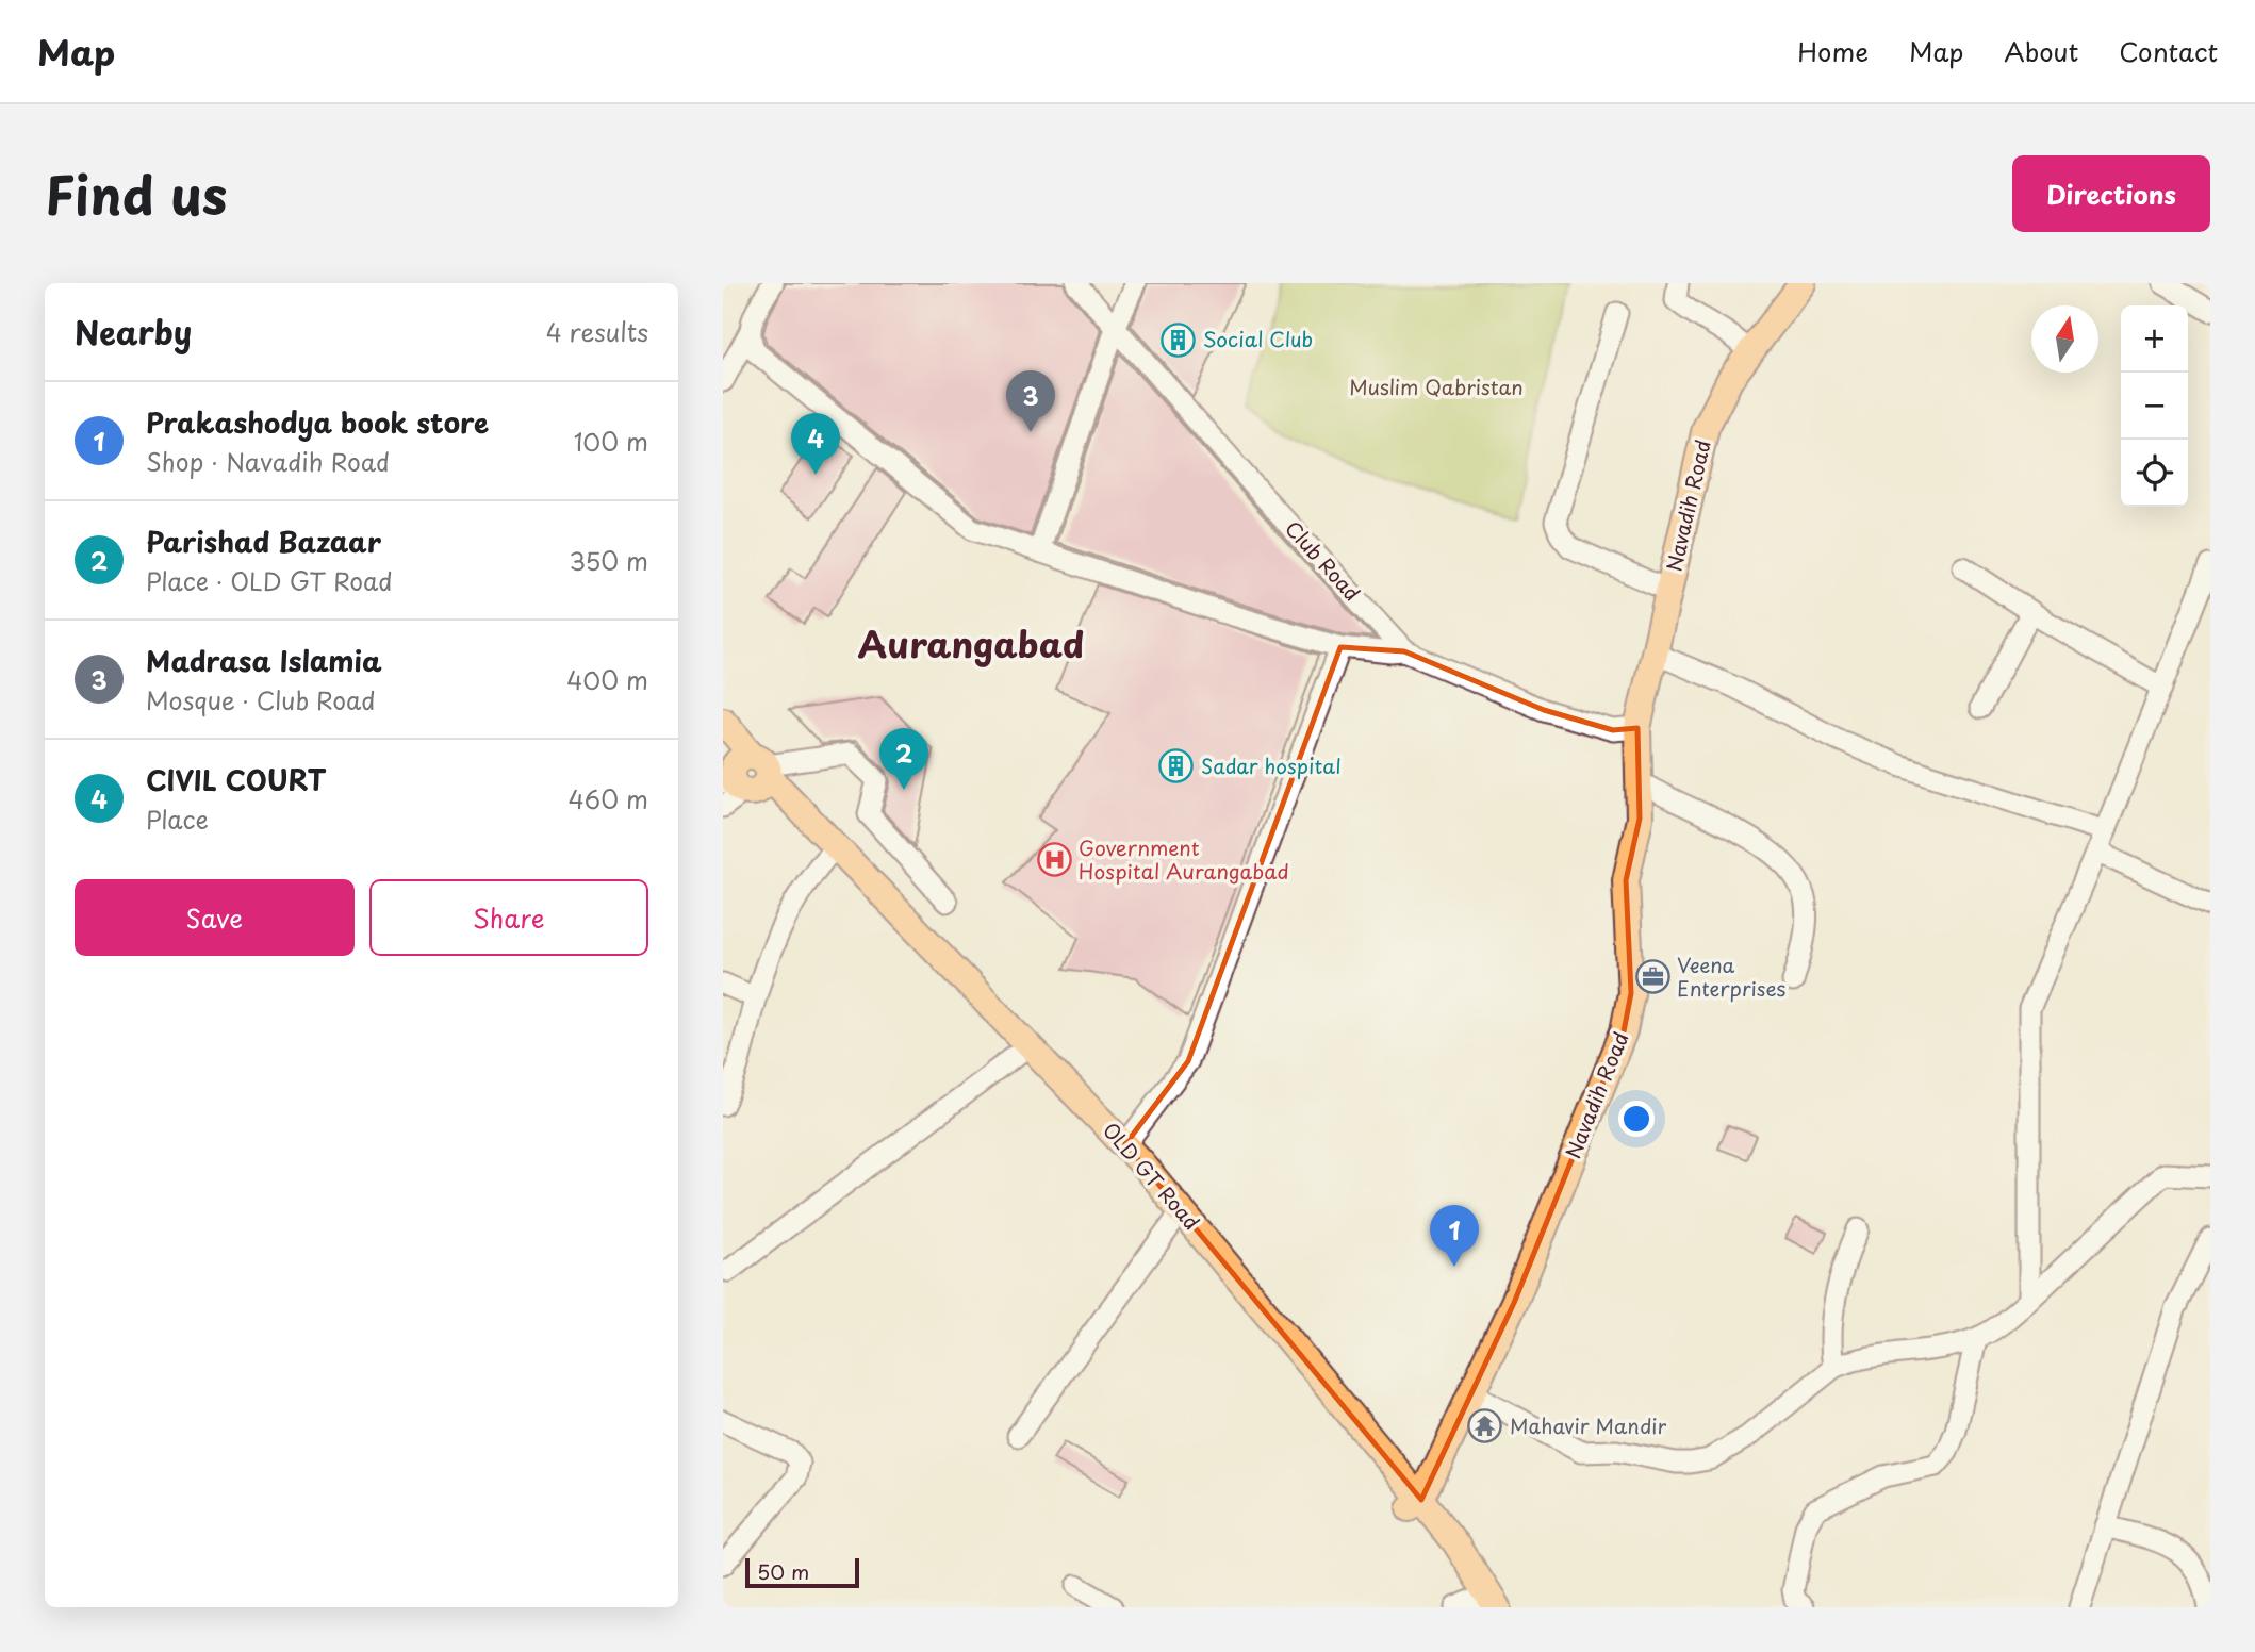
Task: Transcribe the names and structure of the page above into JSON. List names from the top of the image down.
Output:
{
  "streets": {
    "main road": ["Navadih Road", "OLD GT Road"],
    "street": ["Club Road"]
  },
  "crossings": [
    ["Navadih Road", "Club Road"],
    ["Navadih Road", "OLD GT Road"]
  ],
  "districts": ["Aurangabad"],
  "parks": ["Muslim Qabristan"],
  "places": {
    "building": ["Social Club", "Sadar hospital"],
    "hospital": ["Government Hospital Aurangabad"],
    "office": ["Veena Enterprises"],
    "temple": ["Mahavir Mandir"]
  },
  "scale_bar": "50 m",
  "north": "top",
  "page": {
    "header": "Map",
    "nav": [
      "Home",
      "Map",
      "About",
      "Contact"
    ],
    "title": "Find us",
    "buttons": [
      "Directions",
      ["Save", "Share"]
    ],
    "heading": ["Nearby", "4 results"],
    "map_buttons": ["+", "−"],
    "pins": [
      "3",
      "4",
      "2",
      "1"
    ],
    "list": [
      {
        "mark": "1",
        "name": "Prakashodya book store",
        "note": "Shop · Navadih Road",
        "value": "100 m"
      },
      {
        "mark": "2",
        "name": "Parishad Bazaar",
        "note": "Place · OLD GT Road",
        "value": "350 m"
      },
      {
        "mark": "3",
        "name": "Madrasa Islamia",
        "note": "Mosque · Club Road",
        "value": "400 m"
      },
      {
        "mark": "4",
        "name": "CIVIL COURT",
        "note": "Place",
        "value": "460 m"
      }
    ],
    "scale": "50 m"
  }
}
